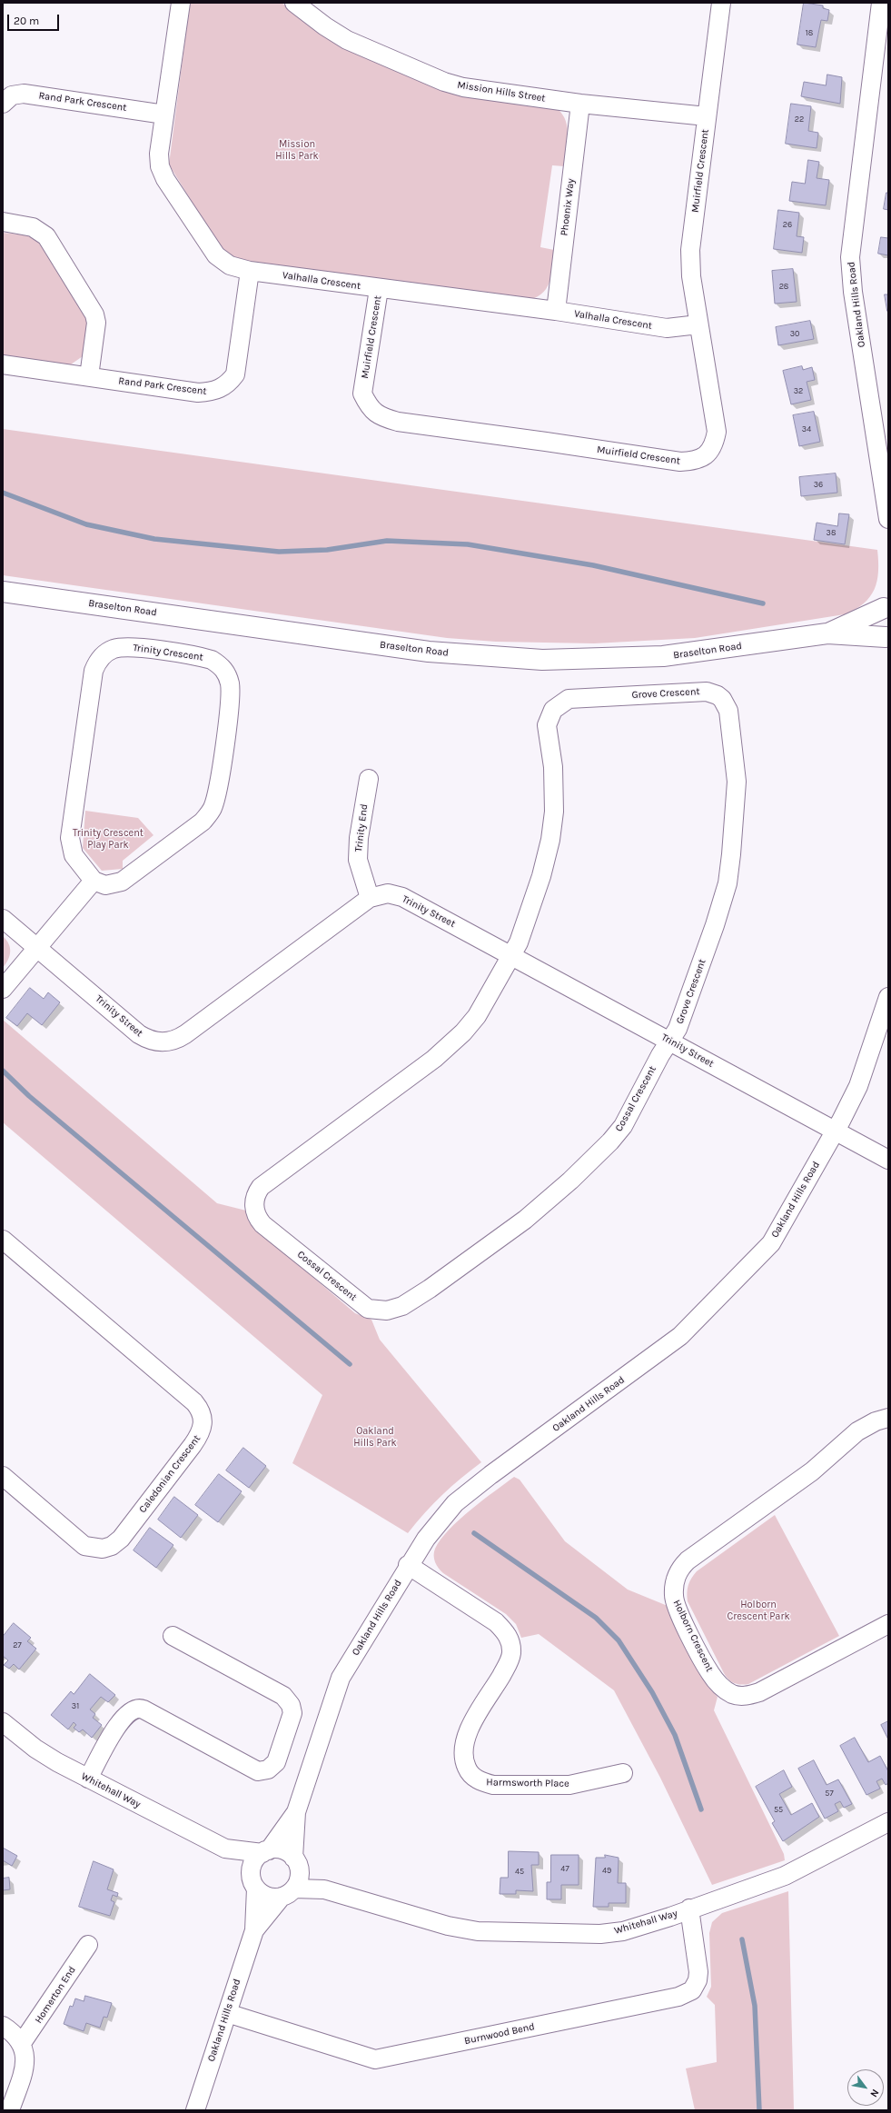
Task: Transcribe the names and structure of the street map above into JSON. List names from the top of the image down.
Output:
{
  "streets": {
    "street": [
      "Mission Hills Street",
      "Rand Park Crescent",
      "Muirfield Crescent",
      "Phoenix Way",
      "Valhalla Crescent",
      "Oakland Hills Road",
      "Braselton Road",
      "Trinity Crescent",
      "Grove Crescent",
      "Trinity End",
      "Trinity Street",
      "Cossal Crescent",
      "Caledonian Crescent",
      "Holborn Crescent",
      "Harmsworth Place",
      "Whitehall Way",
      "Homerton End",
      "Burnwood Bend"
    ]
  },
  "crossings": [
    ["Mission Hills Street", "Muirfield Crescent"],
    ["Mission Hills Street", "Phoenix Way"],
    ["Rand Park Crescent", "Valhalla Crescent"],
    ["Muirfield Crescent", "Valhalla Crescent"],
    ["Phoenix Way", "Valhalla Crescent"],
    ["Oakland Hills Road", "Trinity Street"],
    ["Oakland Hills Road", "Harmsworth Place"],
    ["Oakland Hills Road", "Whitehall Way"],
    ["Oakland Hills Road", "Burnwood Bend"],
    ["Grove Crescent", "Trinity Street"],
    ["Grove Crescent", "Cossal Crescent"],
    ["Trinity End", "Trinity Street"],
    ["Trinity Street", "Cossal Crescent"],
    ["Whitehall Way", "Burnwood Bend"]
  ],
  "parks": [
    "Mission Hills Park",
    "Trinity Crescent Play Park",
    "Oakland Hills Park",
    "Holborn Crescent Park"
  ],
  "house_numbers": [
    "18",
    "22",
    "26",
    "28",
    "30",
    "32",
    "34",
    "36",
    "38",
    "27",
    "31",
    "57",
    "55",
    "47",
    "49",
    "45"
  ],
  "scale_bar": "20 m",
  "north": "bottom right"
}
